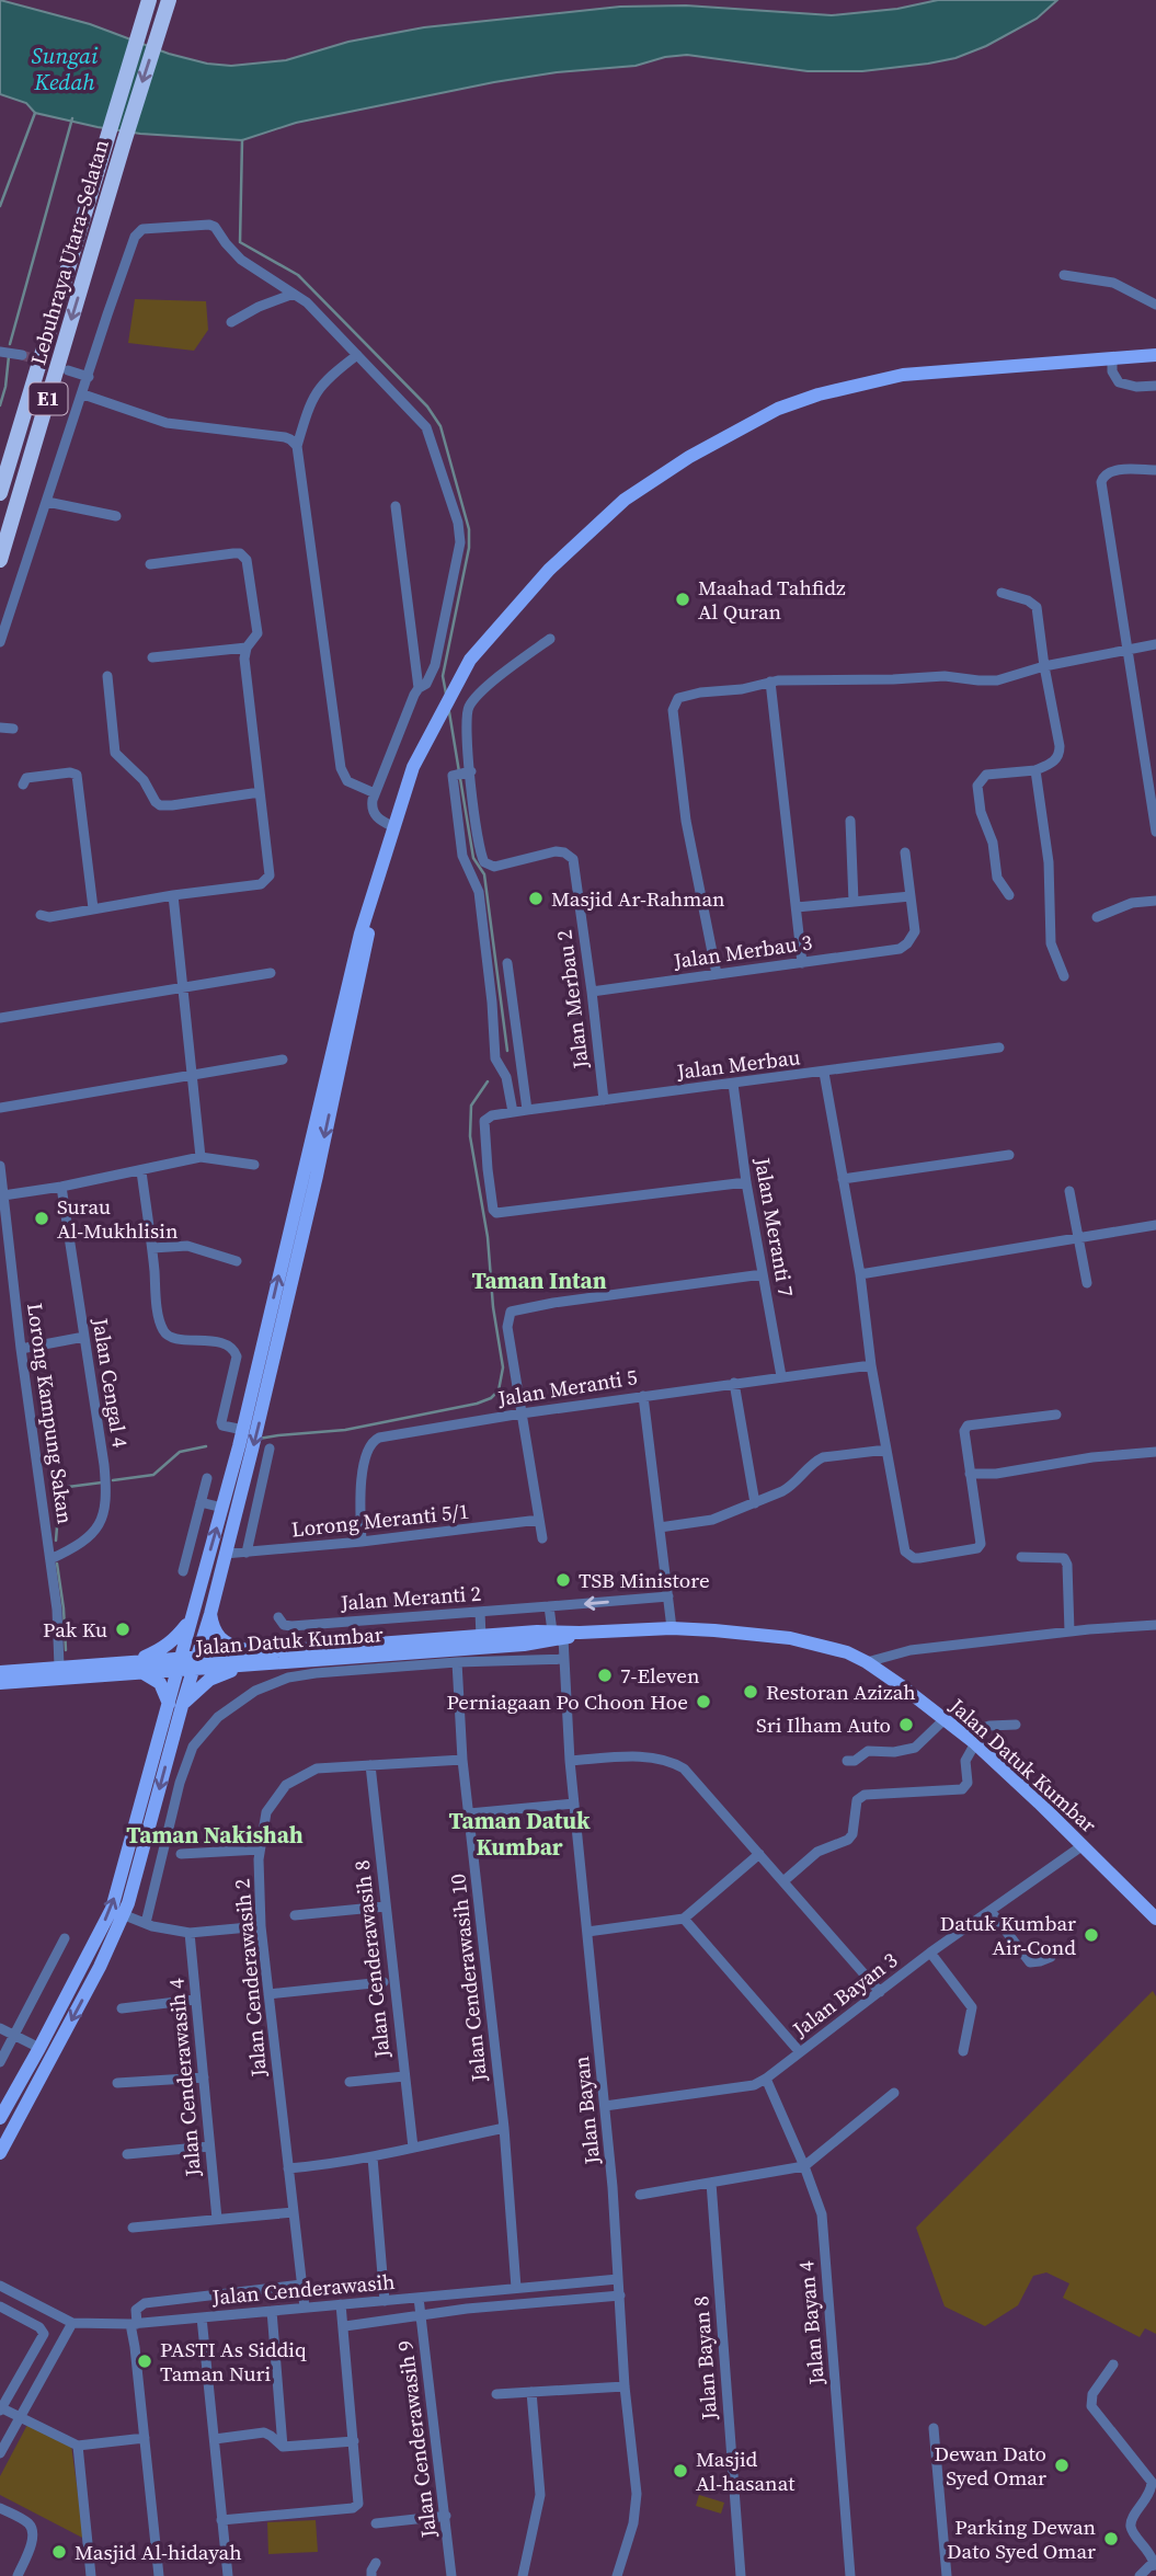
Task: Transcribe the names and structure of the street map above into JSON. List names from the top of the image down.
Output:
{
  "streets": {
    "highway": ["Lebuhraya Utara–Selatan", "E1"],
    "main road": ["Jalan Datuk Kumbar"],
    "street": [
      "Jalan Merbau 3",
      "Jalan Merbau 2",
      "Jalan Merbau",
      "Jalan Meranti 7",
      "Jalan Cengal 4",
      "Jalan Meranti 5",
      "Lorong Kampung Sakan",
      "Lorong Meranti 5/1",
      "Jalan Meranti 2",
      "Jalan Cenderawasih 8",
      "Jalan Cenderawasih 2",
      "Jalan Cenderawasih 10",
      "Jalan Bayan 3",
      "Jalan Cenderawasih 4",
      "Jalan Bayan",
      "Jalan Cenderawasih",
      "Jalan Bayan 4",
      "Jalan Bayan 8",
      "Jalan Cenderawasih 9"
    ]
  },
  "crossings": [
    ["Jalan Merbau 3", "Jalan Merbau 2"],
    ["Jalan Merbau 2", "Jalan Merbau"],
    ["Jalan Merbau", "Jalan Meranti 7"],
    ["Jalan Meranti 7", "Jalan Meranti 5"],
    ["Jalan Cengal 4", "Lorong Kampung Sakan"],
    ["Jalan Meranti 5", "Lorong Meranti 5/1"],
    ["Lorong Kampung Sakan", "Jalan Datuk Kumbar"],
    ["Jalan Meranti 2", "Jalan Bayan"],
    ["Jalan Datuk Kumbar", "Jalan Bayan 3"],
    ["Jalan Datuk Kumbar", "Jalan Bayan"],
    ["Jalan Cenderawasih 8", "Jalan Cenderawasih 2"],
    ["Jalan Cenderawasih 2", "Jalan Cenderawasih 10"],
    ["Jalan Cenderawasih 2", "Jalan Cenderawasih"],
    ["Jalan Cenderawasih 10", "Jalan Cenderawasih"],
    ["Jalan Bayan 3", "Jalan Bayan"],
    ["Jalan Bayan 3", "Jalan Bayan 4"],
    ["Jalan Bayan", "Jalan Cenderawasih"],
    ["Jalan Cenderawasih", "Jalan Cenderawasih 9"]
  ],
  "districts": ["Taman Intan", "Taman Datuk Kumbar", "Taman Nakishah"],
  "water": ["Sungai Kedah"],
  "places": [
    "Maahad Tahfidz Al Quran",
    "Masjid Ar-Rahman",
    "Surau Al-Mukhlisin",
    "TSB Ministore",
    "Pak Ku",
    "7-Eleven",
    "Restoran Azizah",
    "Perniagaan Po Choon Hoe",
    "Sri Ilham Auto",
    "Datuk Kumbar Air-Cond",
    "PASTI As Siddiq Taman Nuri",
    "Dewan Dato Syed Omar",
    "Masjid Al-hasanat",
    "Parking Dewan Dato Syed Omar",
    "Masjid Al-hidayah"
  ]
}
